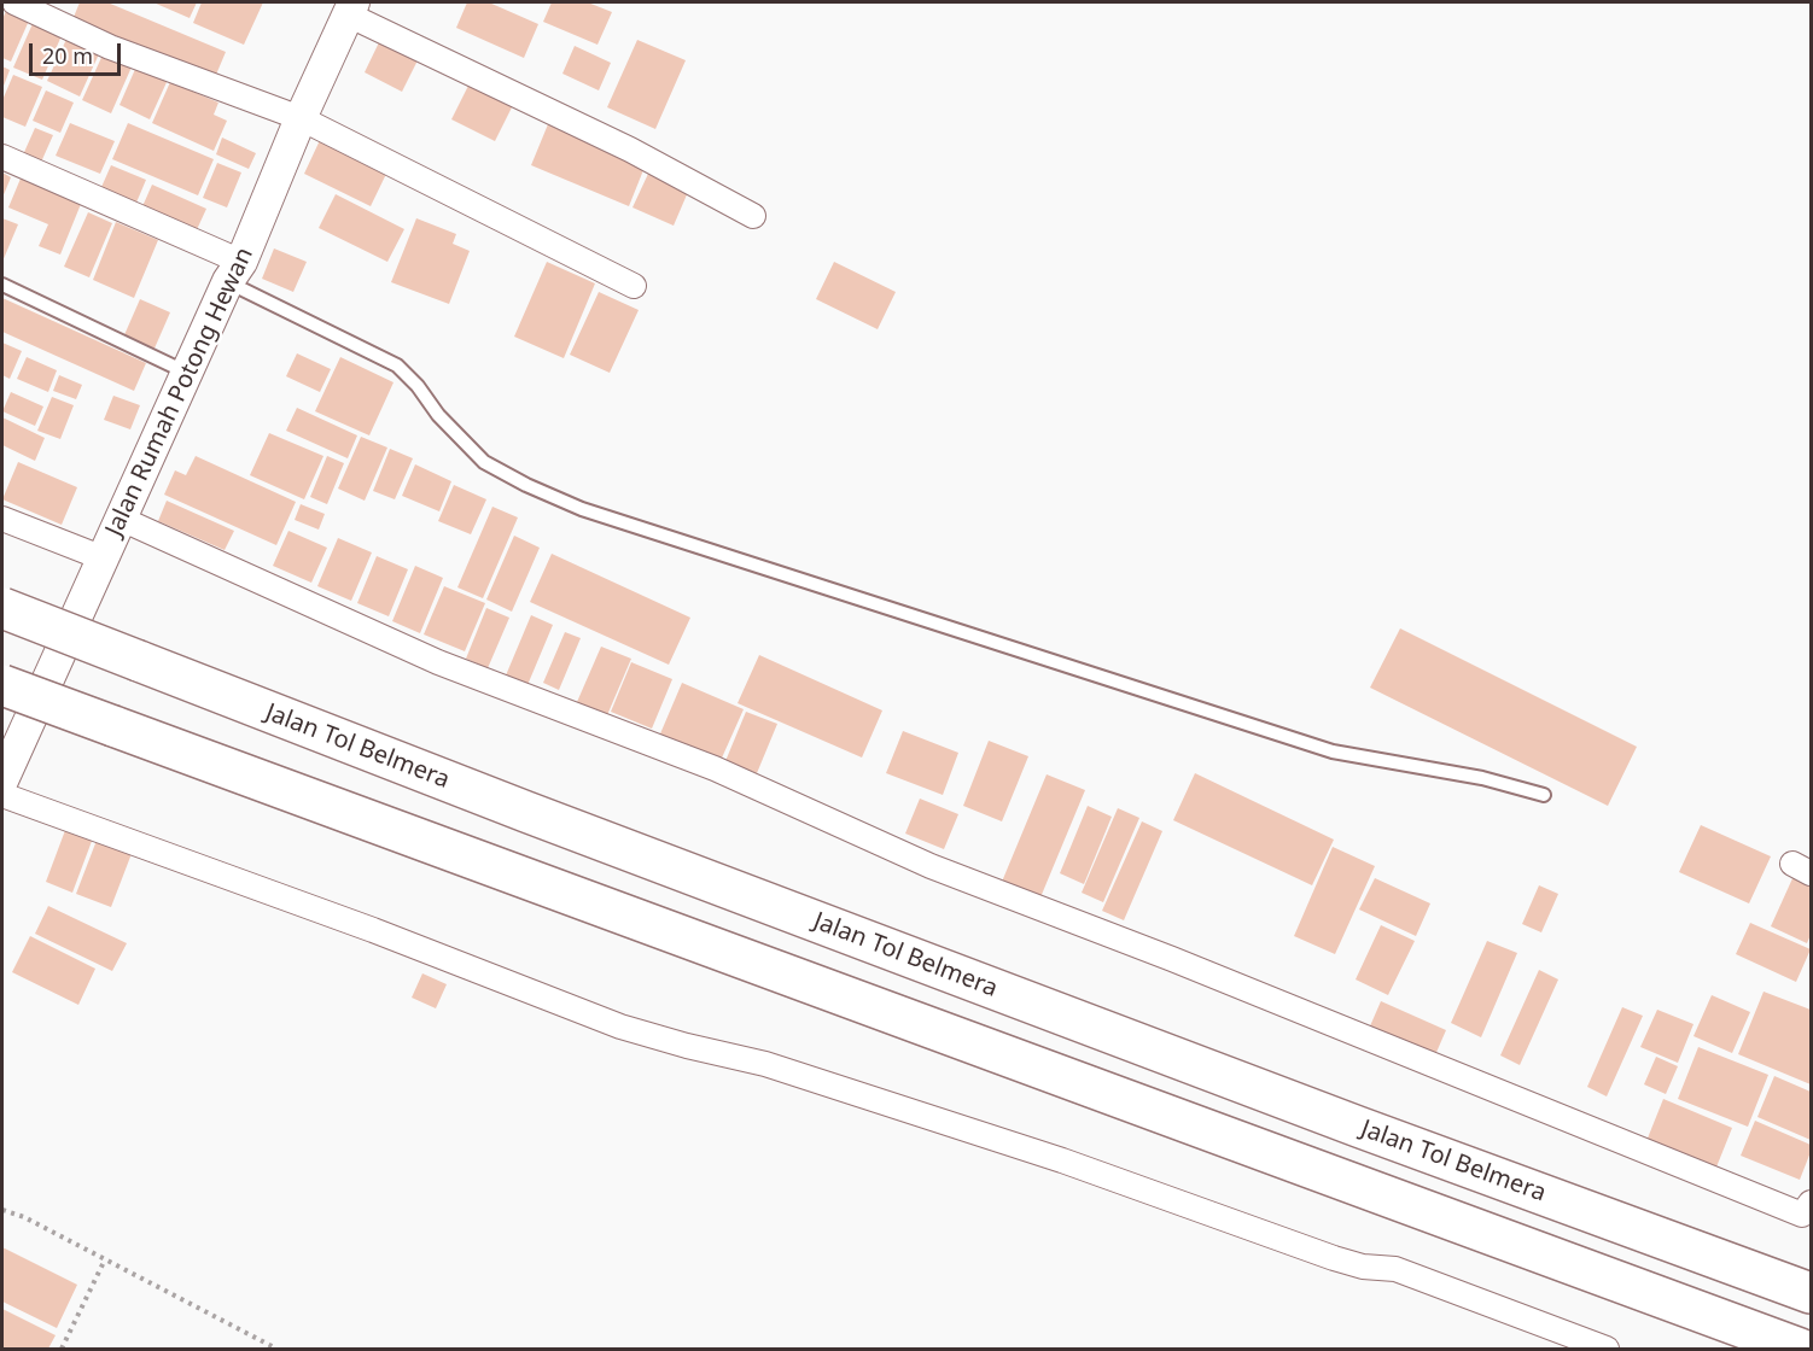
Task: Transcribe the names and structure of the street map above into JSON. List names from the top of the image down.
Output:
{
  "streets": {
    "highway": ["Jalan Tol Belmera"],
    "street": ["Jalan Rumah Potong Hewan"]
  },
  "scale_bar": "20 m"
}
